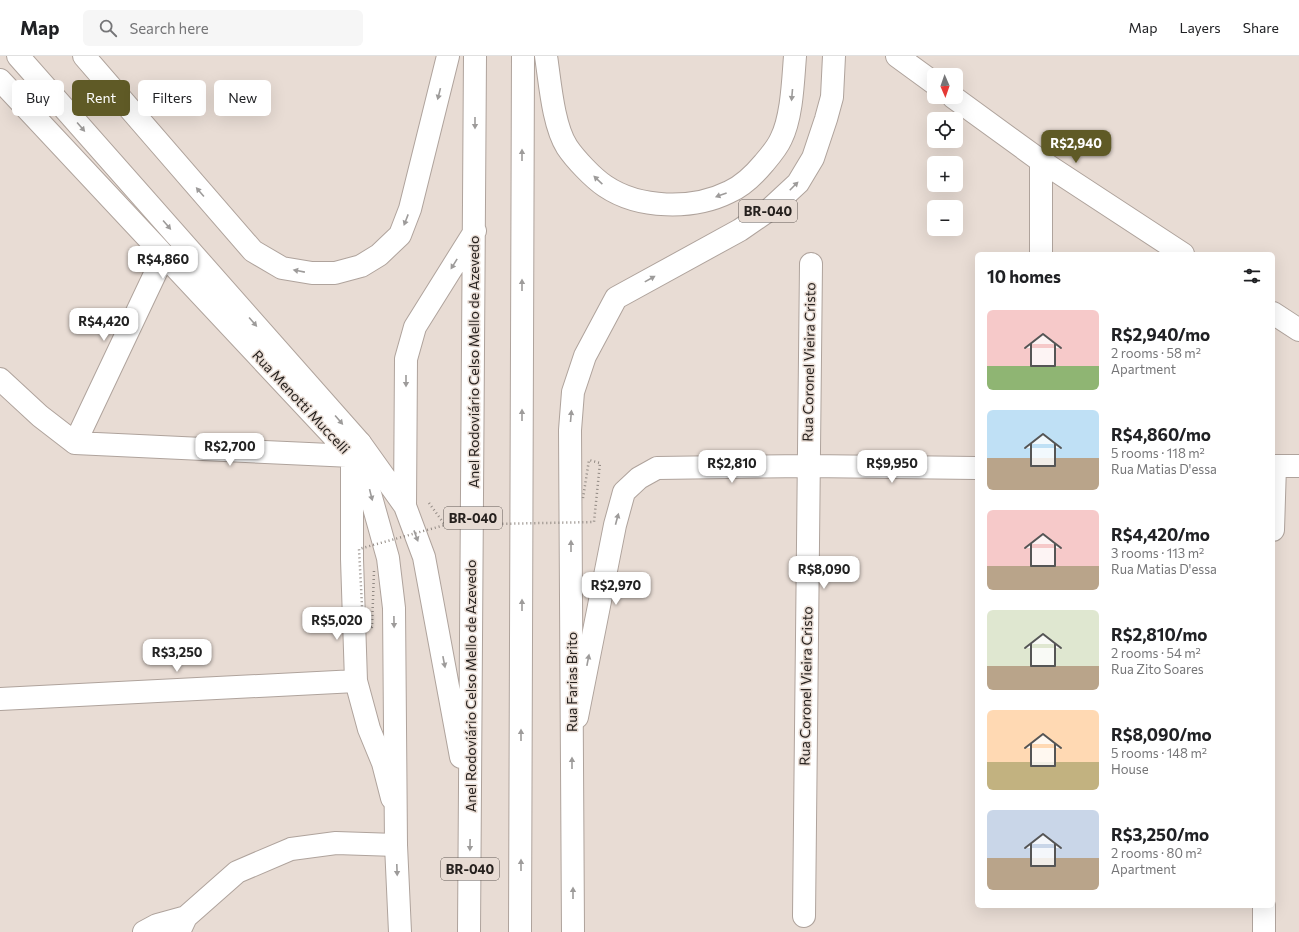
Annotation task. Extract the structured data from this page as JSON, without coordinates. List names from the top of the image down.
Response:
{
  "streets": {
    "main road": [
      "BR-040",
      "Anel Rodoviário Celso Mello de Azevedo",
      "Rua Coronel Vieira Cristo",
      "Rua Menotti Muccelli",
      "Rua Farias Brito"
    ]
  },
  "north": "bottom",
  "page": {
    "header": "Map",
    "search": "Search here",
    "nav": ["Map", "Layers", "Share"],
    "map_buttons": ["+", "−"],
    "chip": [
      "Buy",
      "Rent",
      "Filters",
      "New"
    ],
    "price": [
      "R$2,940",
      "R$4,860",
      "R$4,420",
      "R$2,700",
      "R$2,810",
      "R$9,950",
      "R$8,090",
      "R$2,970",
      "R$5,020",
      "R$3,250"
    ],
    "heading": "10 homes",
    "list": [
      {
        "name": "R$2,940/mo",
        "note": "2 rooms · 58 m² · Apartment"
      },
      {
        "name": "R$4,860/mo",
        "note": "5 rooms · 118 m² · Rua Matias D'essa"
      },
      {
        "name": "R$4,420/mo",
        "note": "3 rooms · 113 m² · Rua Matias D'essa"
      },
      {
        "name": "R$2,810/mo",
        "note": "2 rooms · 54 m² · Rua Zito Soares"
      },
      {
        "name": "R$8,090/mo",
        "note": "5 rooms · 148 m² · House"
      },
      {
        "name": "R$3,250/mo",
        "note": "2 rooms · 80 m² · Apartment"
      }
    ]
  }
}
